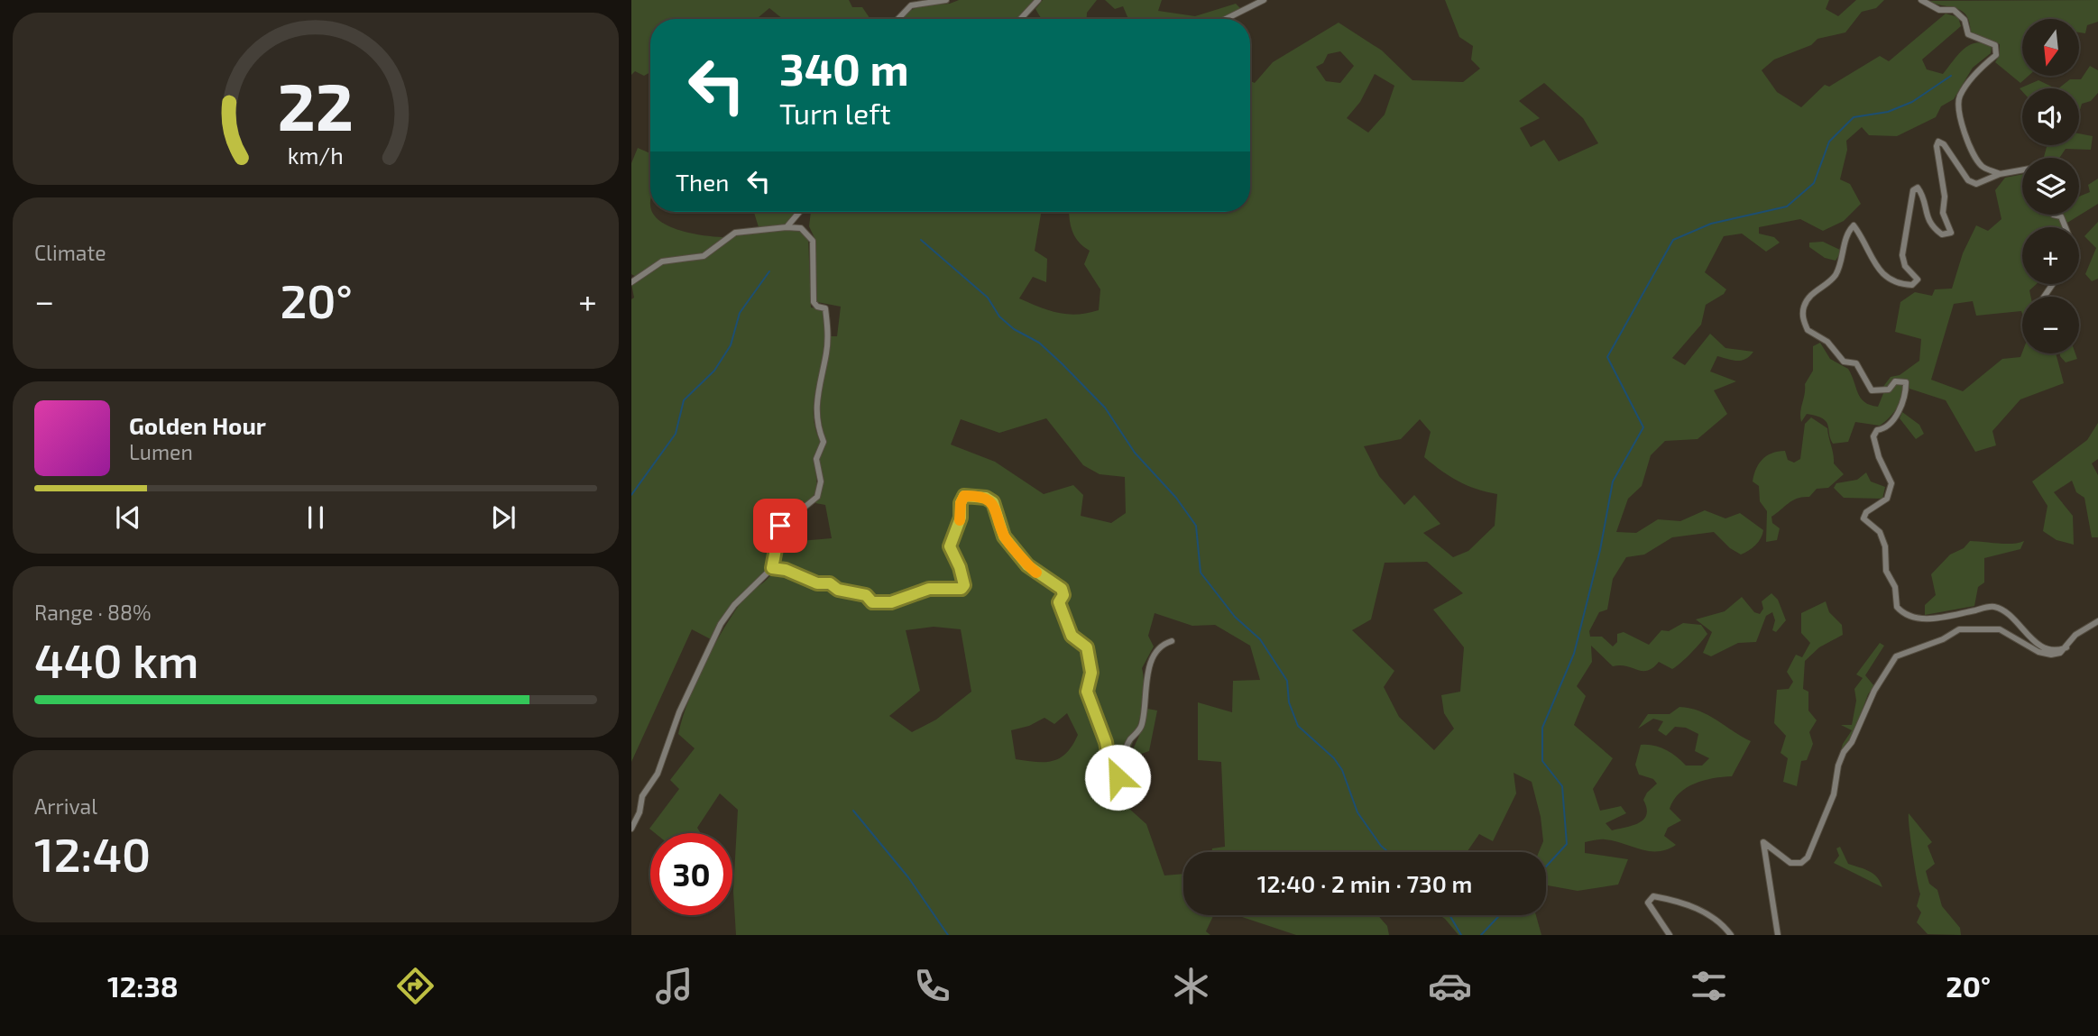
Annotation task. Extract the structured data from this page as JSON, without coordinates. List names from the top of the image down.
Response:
{
  "north": "bottom",
  "page": {
    "map_buttons": ["+", "−"],
    "turn": ["340 m", "Turn left"],
    "then": "Then",
    "tile": [
      "Climate",
      ["Range · 88%", "440 km"],
      ["Arrival", "12:40"]
    ],
    "heat": ["−", "20°", "+"],
    "song": ["Golden Hour", "Lumen"],
    "limit": "30",
    "trip": "12:40 · 2 min · 730 m",
    "tabs": ["12:38", "20°"],
    "gauge": ["22", "km/h"]
  }
}
